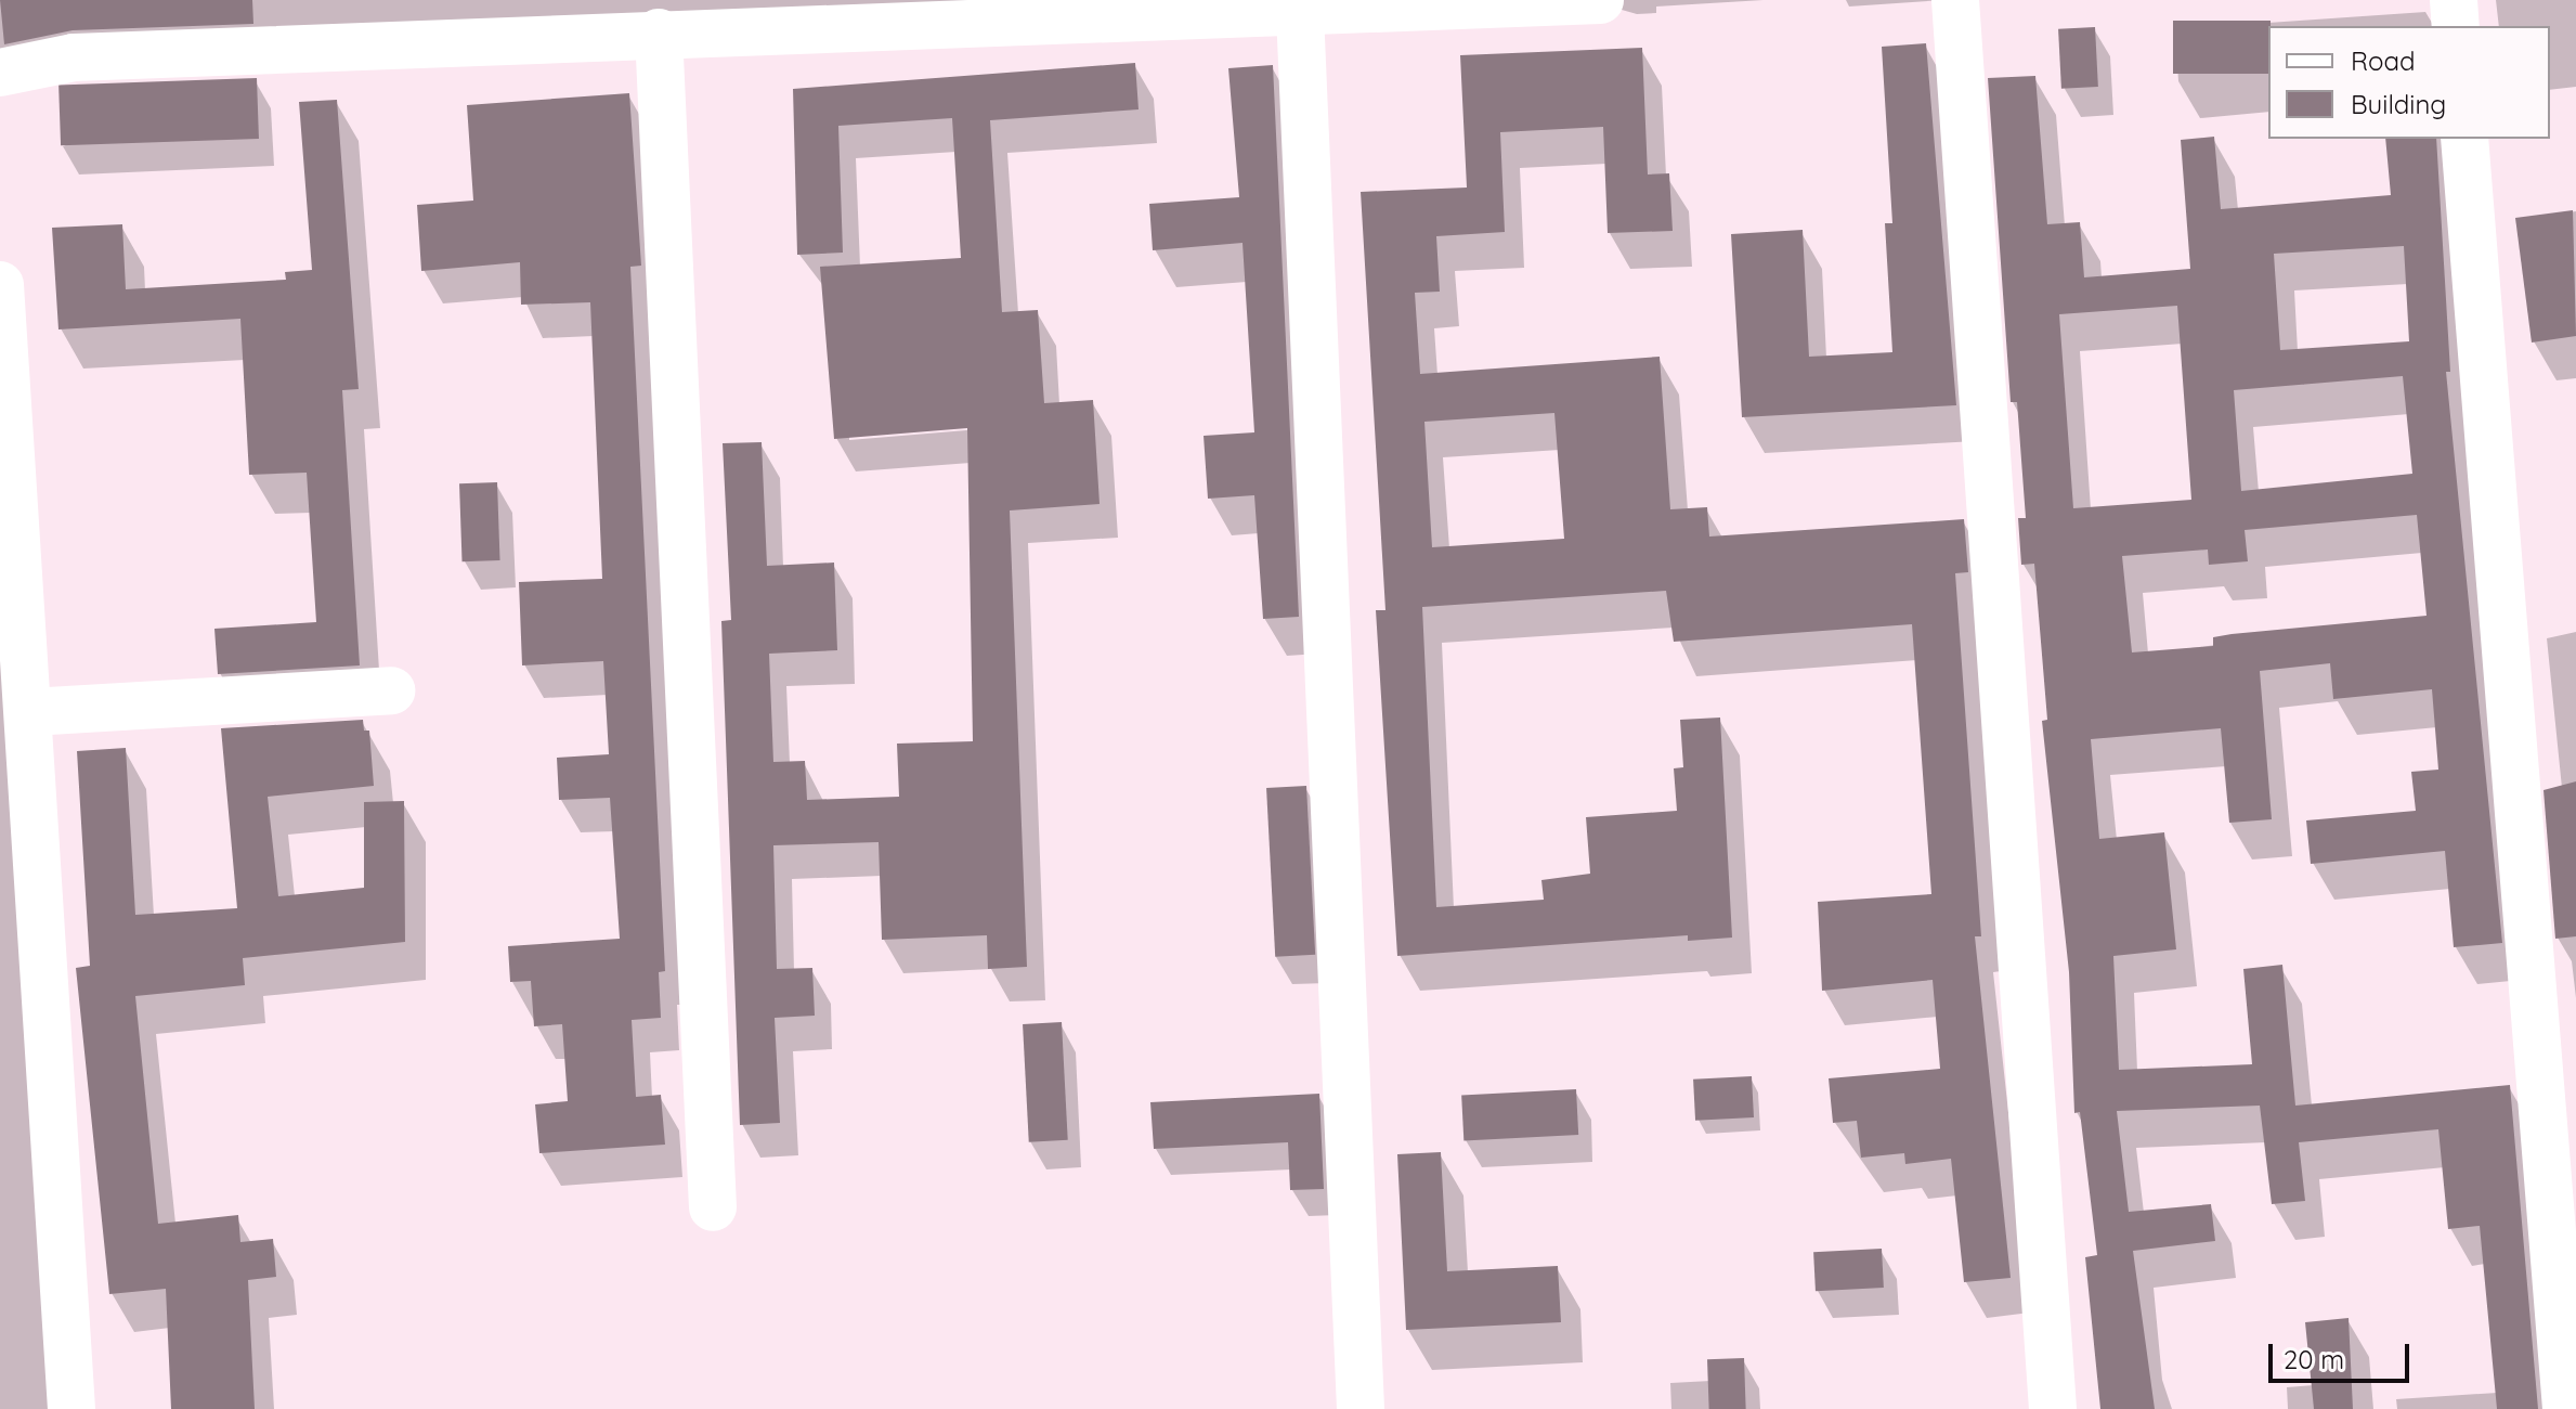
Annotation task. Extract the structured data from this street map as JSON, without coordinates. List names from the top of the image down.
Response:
{
  "legend": ["Road", "Building"],
  "scale_bar": "20 m"
}
